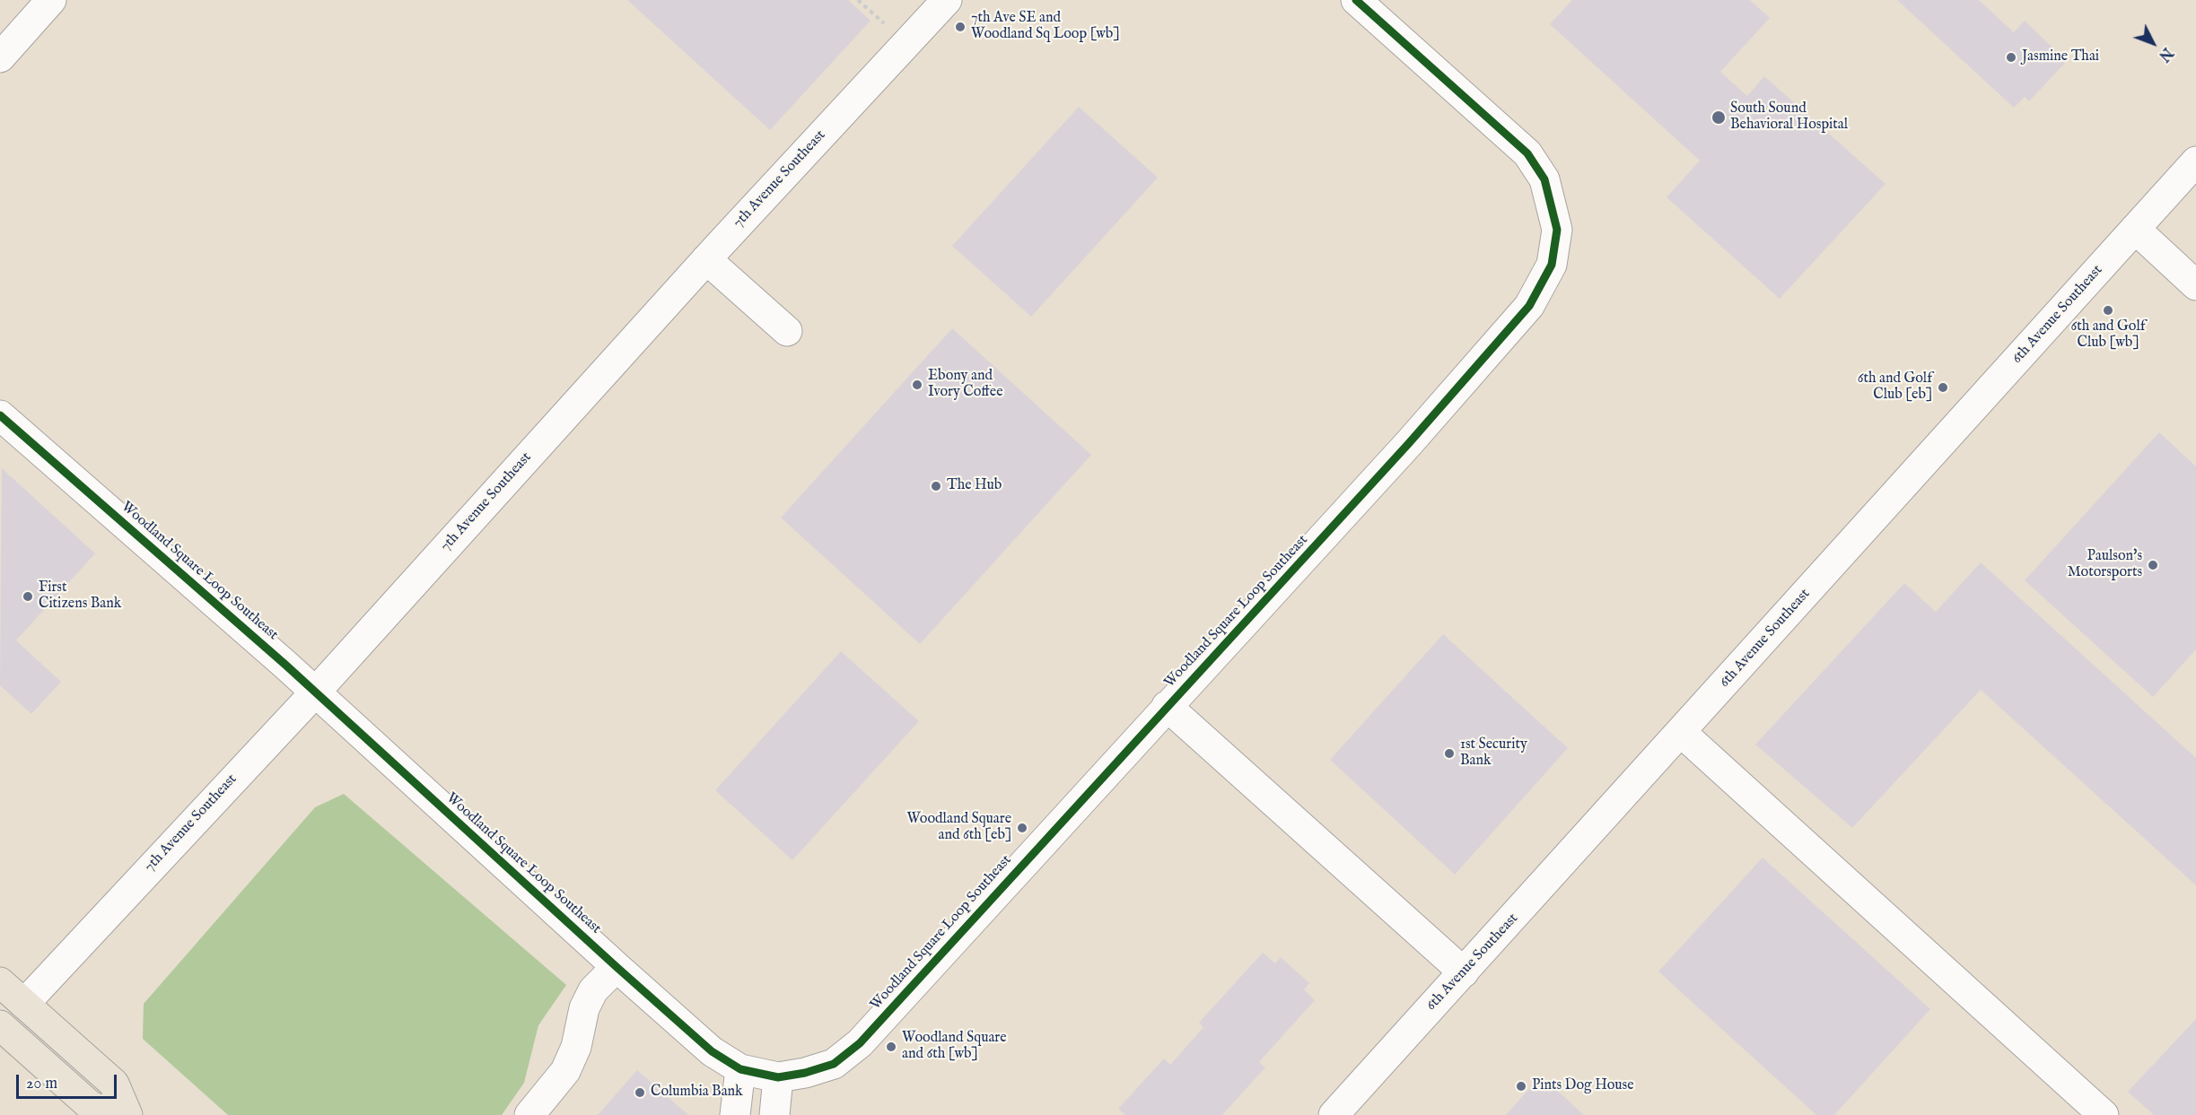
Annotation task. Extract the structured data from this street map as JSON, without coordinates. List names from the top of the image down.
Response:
{
  "streets": {
    "street": ["7th Avenue Southeast", "6th Avenue Southeast", "Woodland Square Loop Southeast"]
  },
  "crossings": [
    ["7th Avenue Southeast", "Woodland Square Loop Southeast"],
    ["6th Avenue Southeast", "Woodland Square Loop Southeast"]
  ],
  "places": [
    "7th Ave SE and Woodland Sq Loop [wb]",
    "Jasmine Thai",
    "South Sound Behavioral Hospital",
    "6th and Golf Club [wb]",
    "Ebony and Ivory Coffee",
    "6th and Golf Club [eb]",
    "The Hub",
    "Paulson's Motorsports",
    "First Citizens Bank",
    "1st Security Bank",
    "Woodland Square and 6th [eb]",
    "Woodland Square and 6th [wb]",
    "Pints Dog House",
    "Columbia Bank"
  ],
  "scale_bar": "20 m",
  "north": "bottom right"
}
